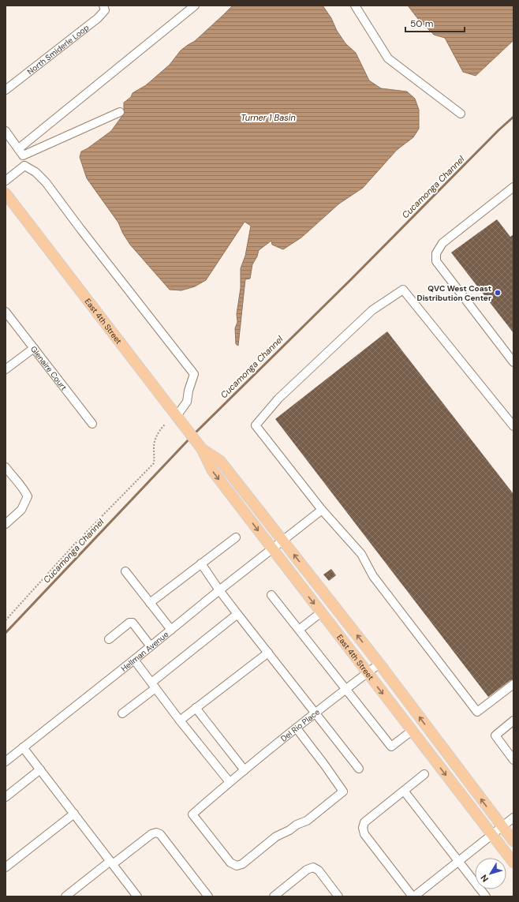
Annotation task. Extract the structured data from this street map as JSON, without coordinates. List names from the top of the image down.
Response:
{
  "streets": {
    "main road": ["East 4th Street"],
    "street": [
      "North Smiderle Loop",
      "Glenaire Court",
      "Hellman Avenue",
      "Del Rio Place"
    ]
  },
  "crossings": [
    ["East 4th Street", "Hellman Avenue"],
    ["East 4th Street", "Del Rio Place"]
  ],
  "water": ["Turner 1 Basin", "Cucamonga Channel"],
  "places": ["QVC West Coast Distribution Center"],
  "scale_bar": "50 m",
  "north": "bottom left"
}
